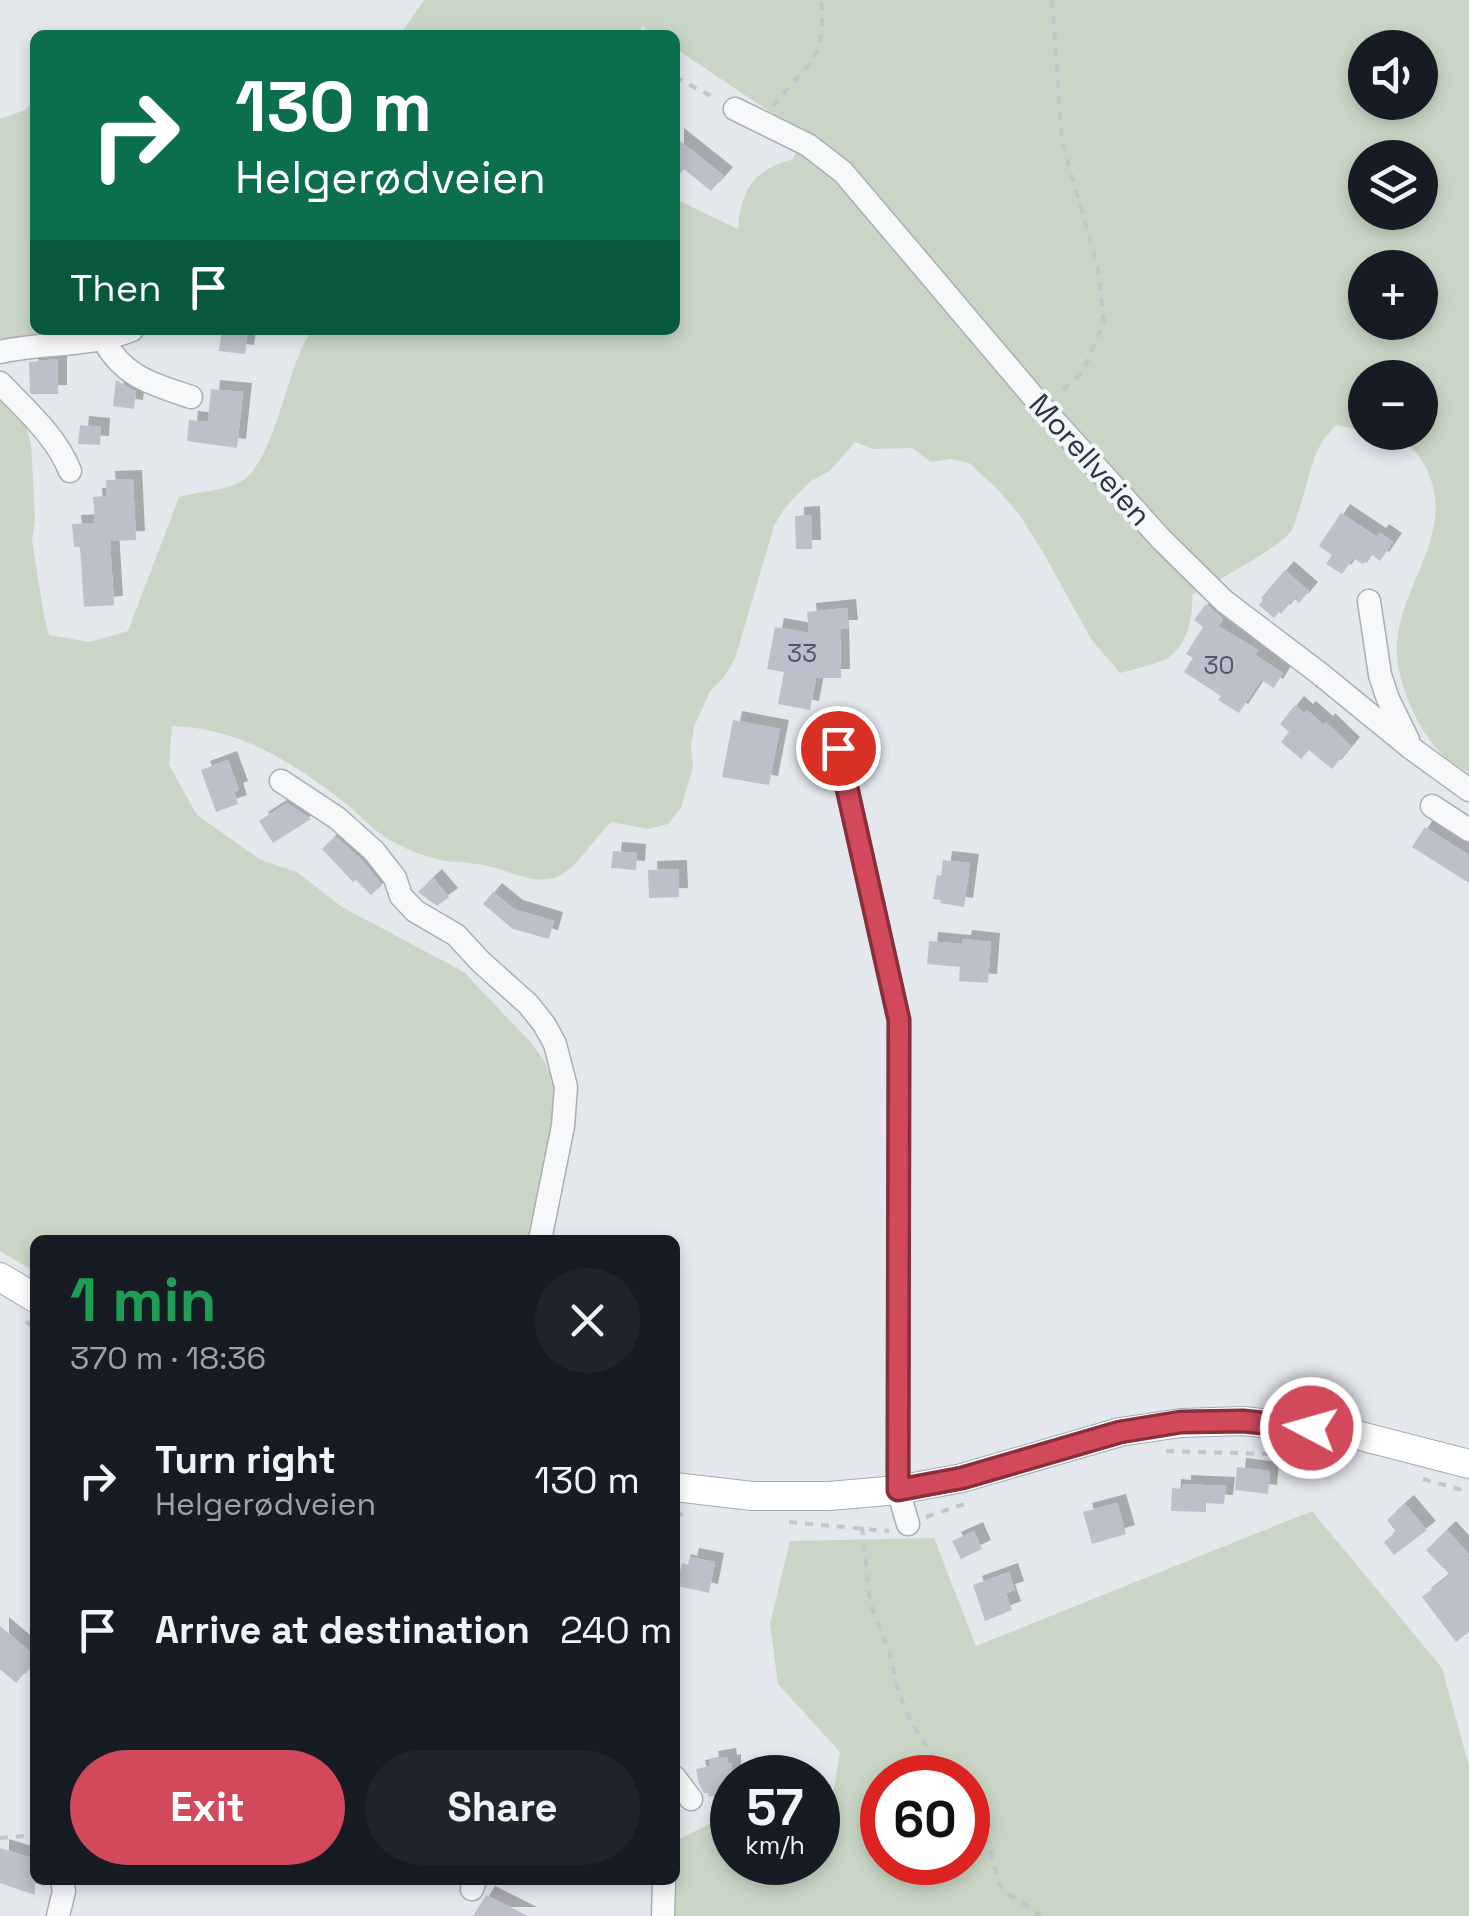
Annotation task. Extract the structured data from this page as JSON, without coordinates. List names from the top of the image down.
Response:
{
  "streets": {
    "street": ["Morellveien"]
  },
  "house_numbers": ["33", "30"],
  "page": {
    "map_buttons": ["+", "−"],
    "turn": ["130 m", "Helgerødveien"],
    "then": "Then",
    "heading": ["1 min", "370 m · 18:36"],
    "list": [
      {
        "name": "Turn right",
        "note": "Helgerødveien",
        "value": "130 m"
      },
      {
        "name": "Arrive at destination",
        "value": "240 m"
      }
    ],
    "buttons": ["Exit", "Share"],
    "speed": "57 km/h",
    "limit": "60"
  }
}
